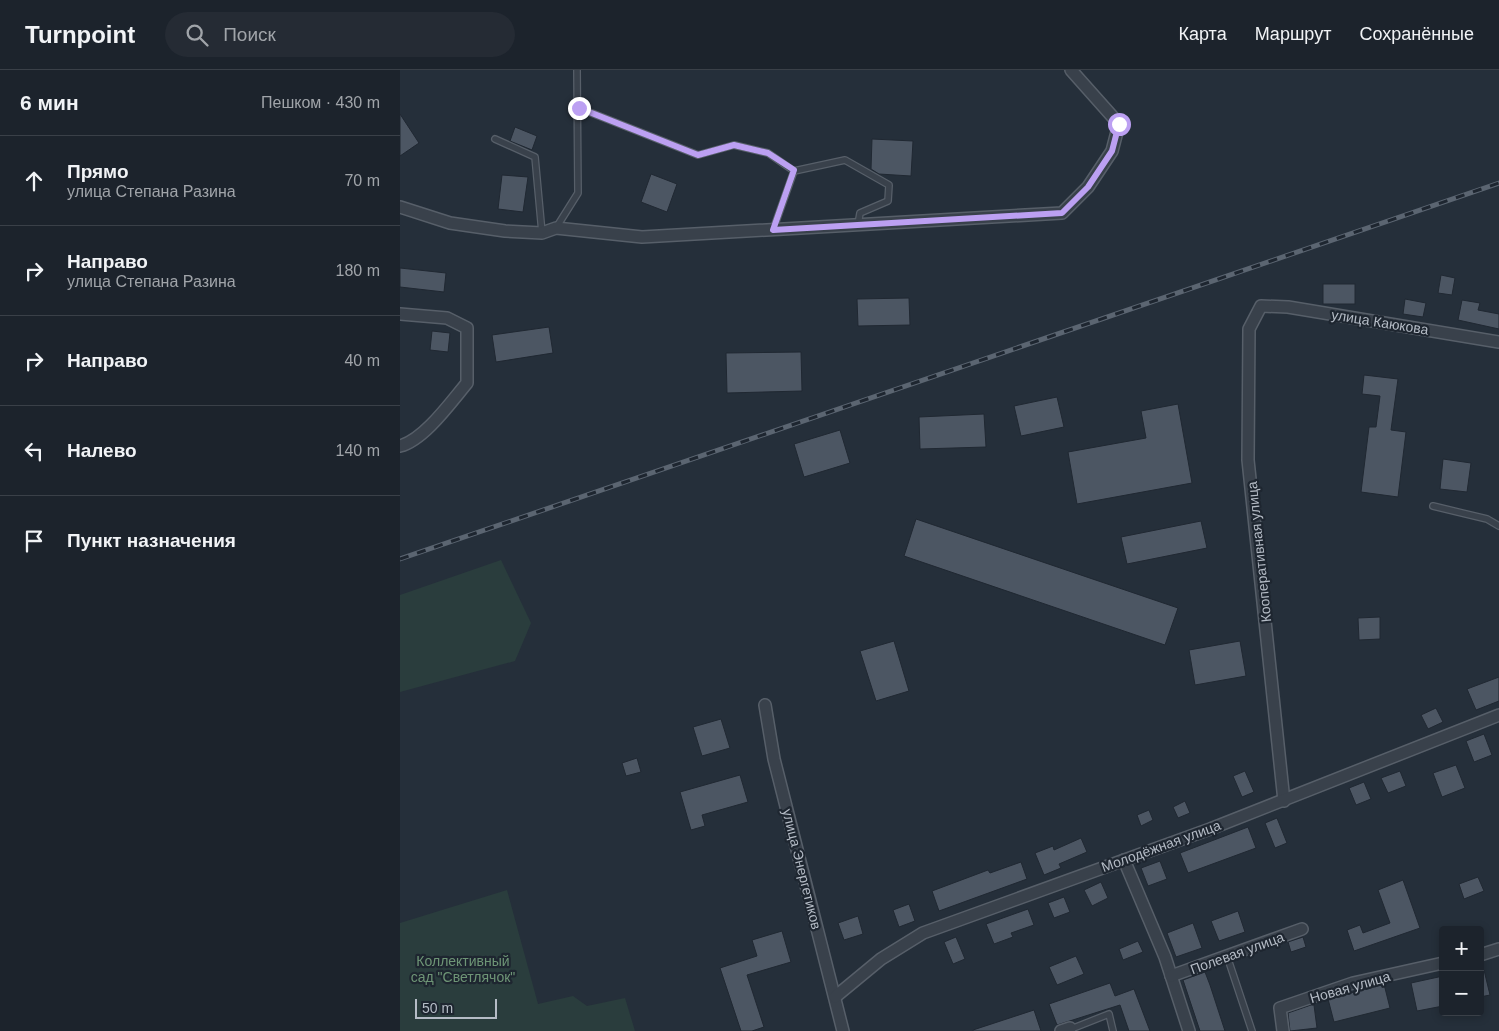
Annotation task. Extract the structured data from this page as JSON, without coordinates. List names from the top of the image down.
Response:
{
  "streets": {
    "street": [
      "улица Каюкова",
      "Кооперативная улица",
      "Молодёжная улица",
      "улица Энергетиков",
      "Полевая улица",
      "Новая улица"
    ]
  },
  "crossings": [
    ["улица Каюкова", "Кооперативная улица"],
    ["Кооперативная улица", "Молодёжная улица"],
    ["Молодёжная улица", "улица Энергетиков"]
  ],
  "parks": ["Коллективный сад \"Светлячок\""],
  "scale_bar": "50 m",
  "page": {
    "header": "Turnpoint",
    "search": "Поиск",
    "nav": ["Карта", "Маршрут", "Сохранённые"],
    "heading": ["6 мин", "Пешком · 430 m"],
    "list": [
      ["Прямо", "улица Степана Разина", "70 m"],
      ["Направо", "улица Степана Разина", "180 m"],
      ["Направо", "40 m"],
      ["Налево", "140 m"],
      "Пункт назначения"
    ],
    "map_buttons": ["+", "−"],
    "scale": "50 m"
  }
}
